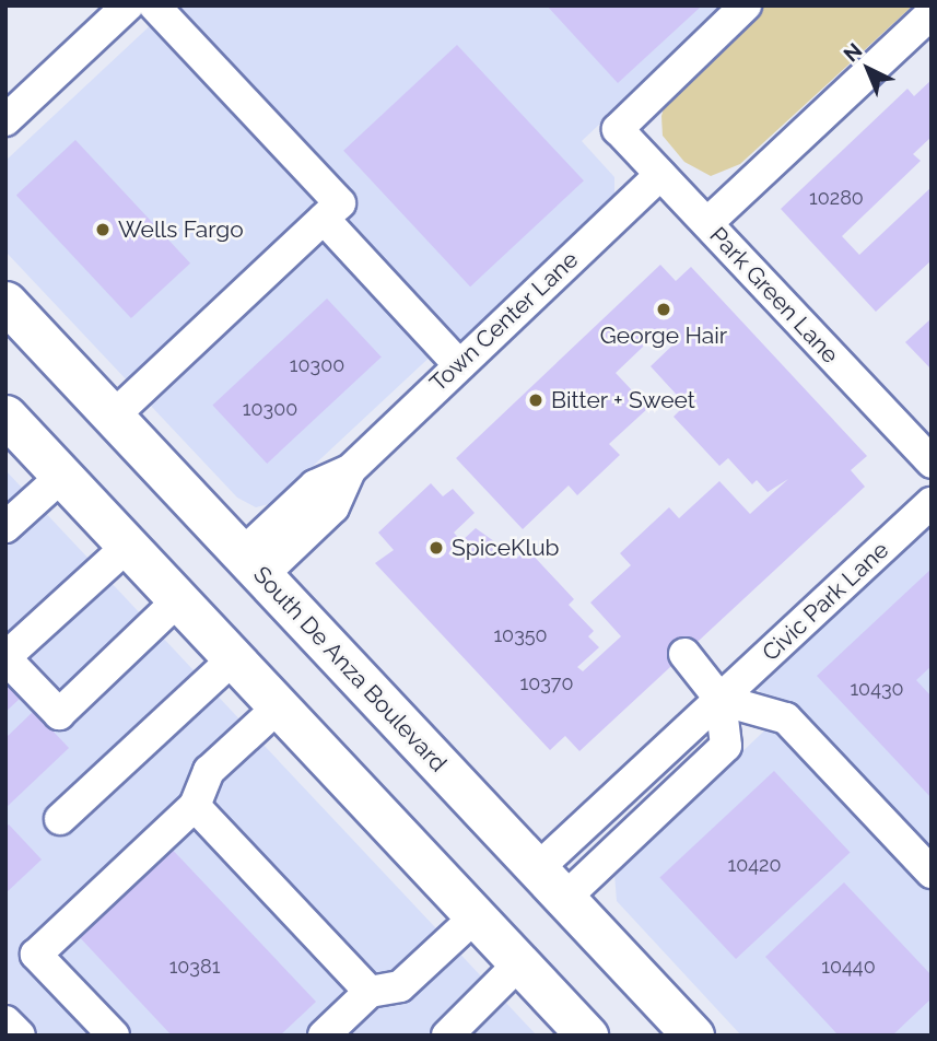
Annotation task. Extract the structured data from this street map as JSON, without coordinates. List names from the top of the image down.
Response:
{
  "streets": {
    "main road": ["South De Anza Boulevard"],
    "street": ["Park Green Lane", "Town Center Lane", "Civic Park Lane"]
  },
  "crossings": [
    ["Park Green Lane", "Town Center Lane"],
    ["Town Center Lane", "South De Anza Boulevard"]
  ],
  "places": [
    "Wells Fargo",
    "George Hair",
    "Bitter + Sweet",
    "SpiceKlub"
  ],
  "house_numbers": [
    "10280",
    "10300",
    "10300",
    "10350",
    "10370",
    "10430",
    "10420",
    "10381",
    "10440"
  ],
  "north": "top left"
}
